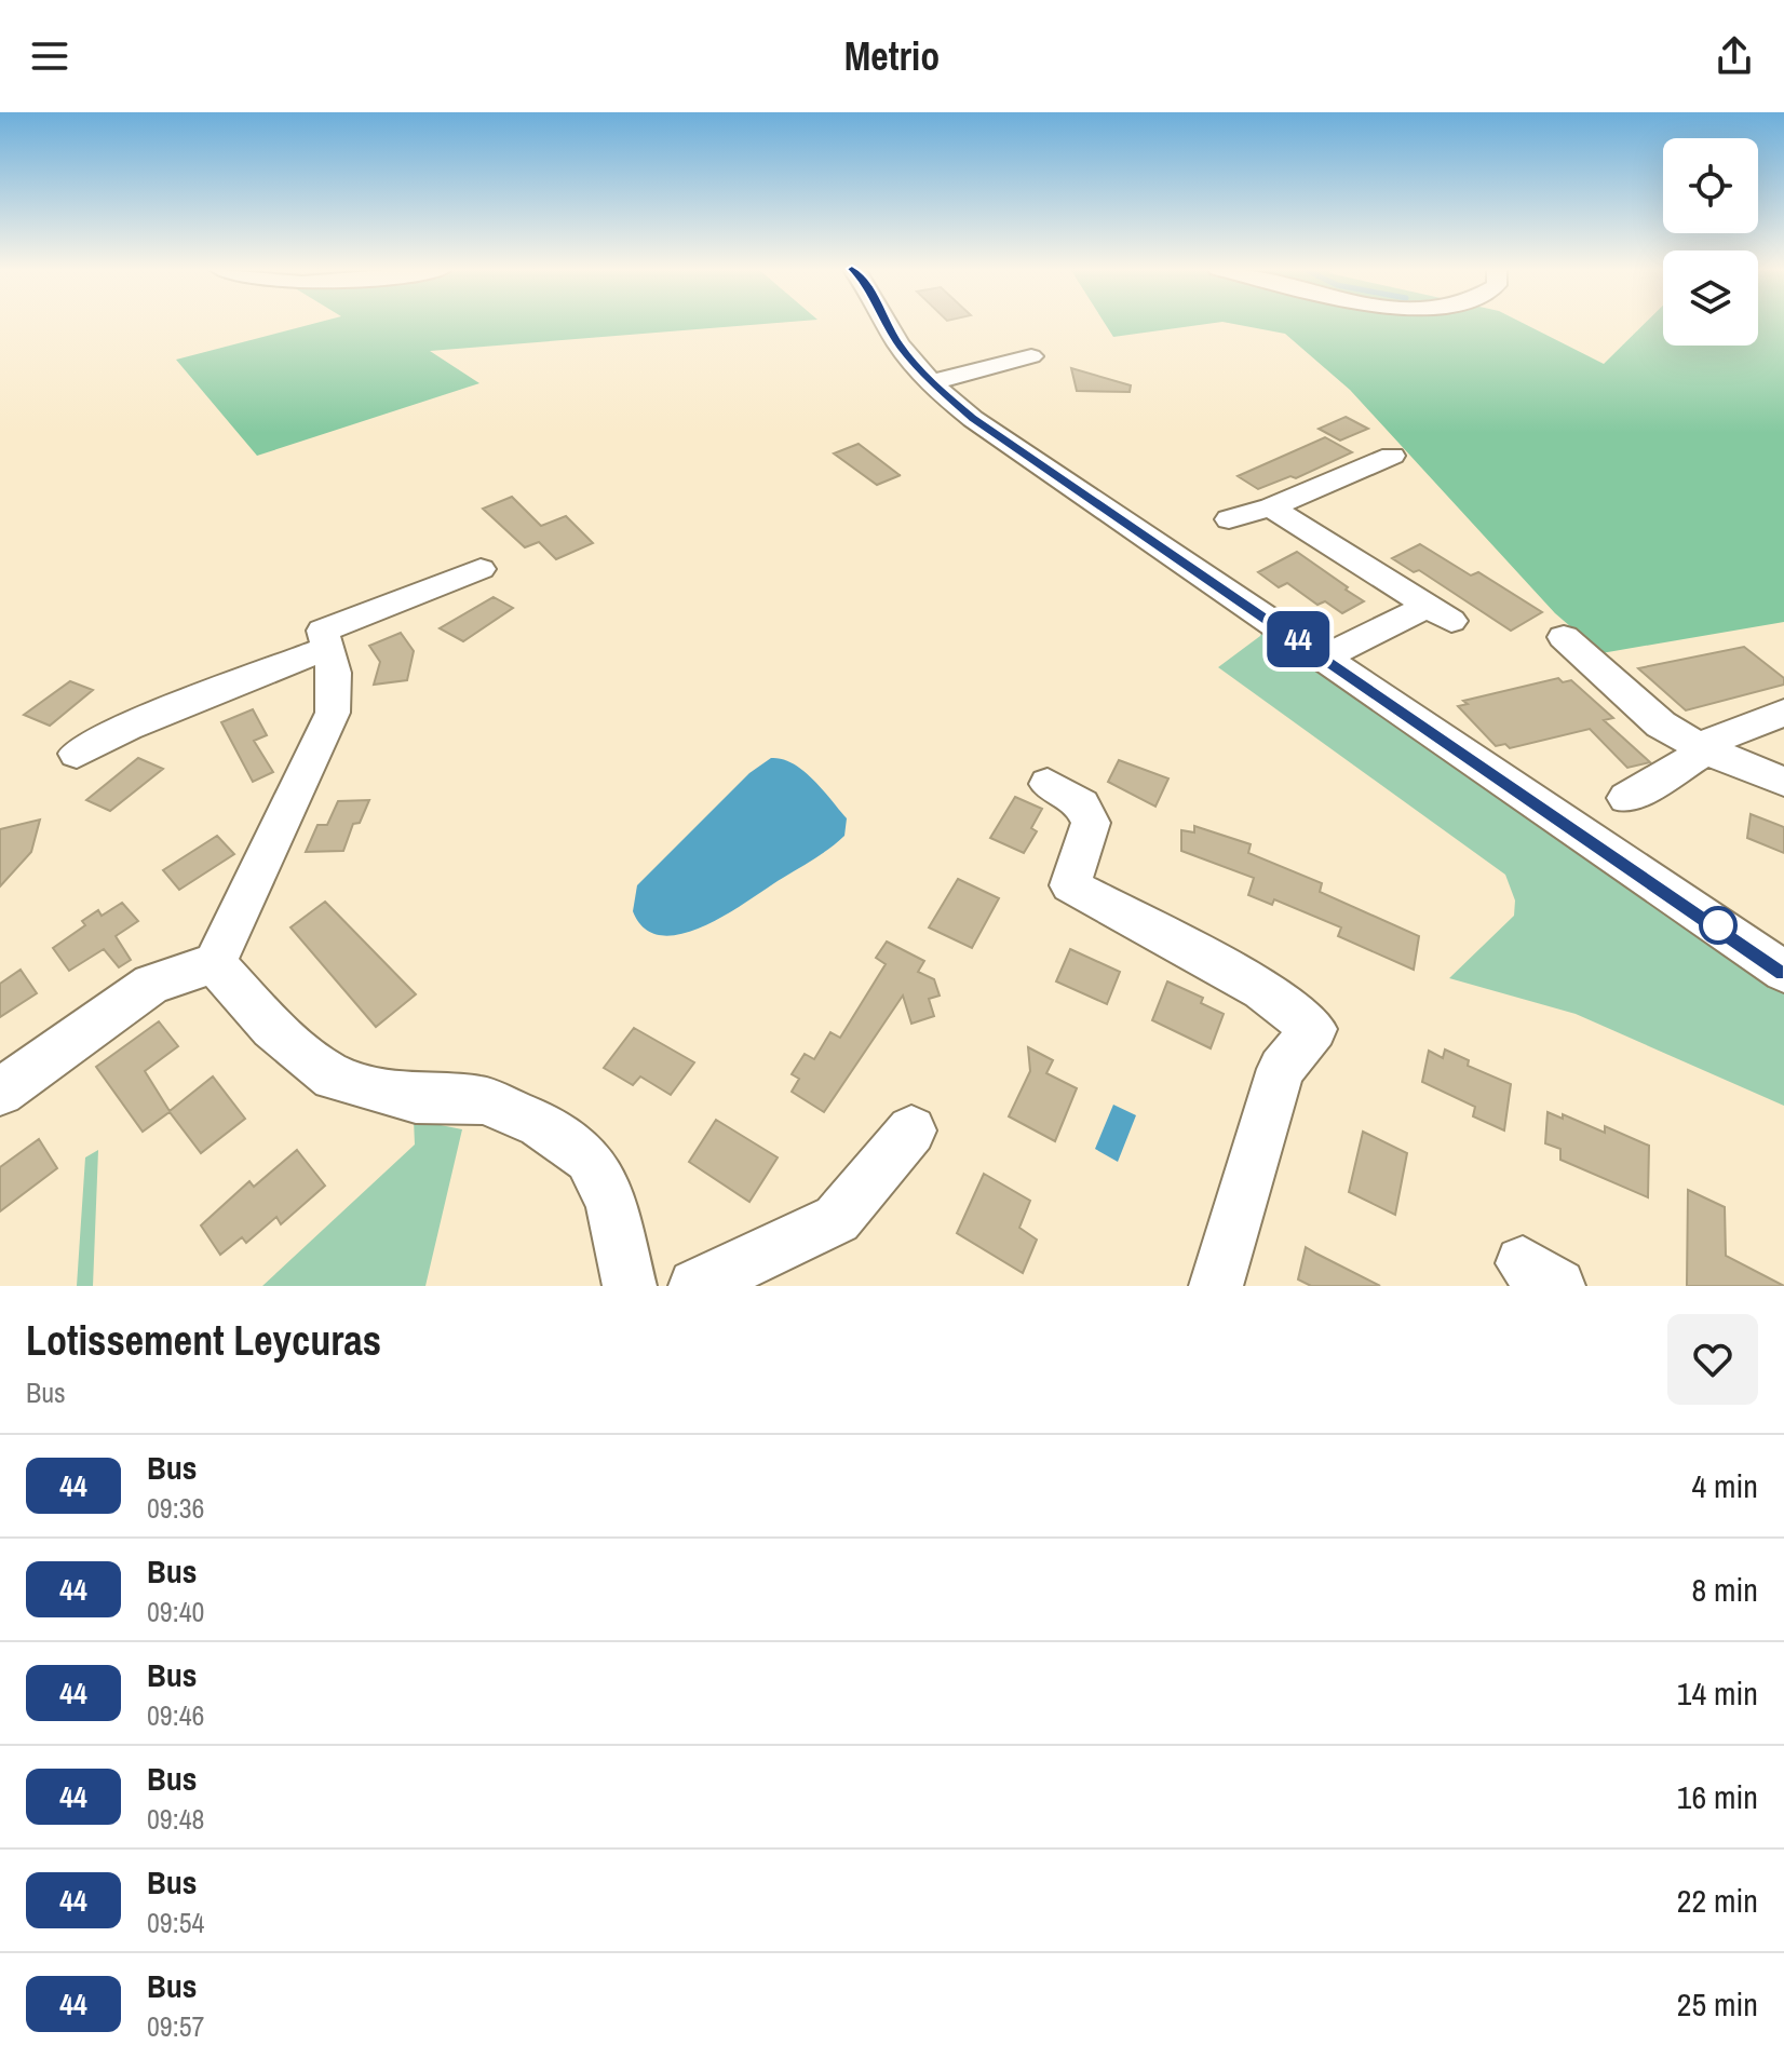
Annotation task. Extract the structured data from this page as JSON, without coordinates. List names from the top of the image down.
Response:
{
  "lines": ["bus line 44"],
  "page": {
    "header": "Metrio",
    "on_map": "44",
    "heading": ["Lotissement Leycuras", "Bus"],
    "list": [
      {
        "mark": "44",
        "name": "Bus",
        "note": "09:36",
        "value": "4 min"
      },
      {
        "mark": "44",
        "name": "Bus",
        "note": "09:40",
        "value": "8 min"
      },
      {
        "mark": "44",
        "name": "Bus",
        "note": "09:46",
        "value": "14 min"
      },
      {
        "mark": "44",
        "name": "Bus",
        "note": "09:48",
        "value": "16 min"
      },
      {
        "mark": "44",
        "name": "Bus",
        "note": "09:54",
        "value": "22 min"
      },
      {
        "mark": "44",
        "name": "Bus",
        "note": "09:57",
        "value": "25 min"
      }
    ]
  }
}
